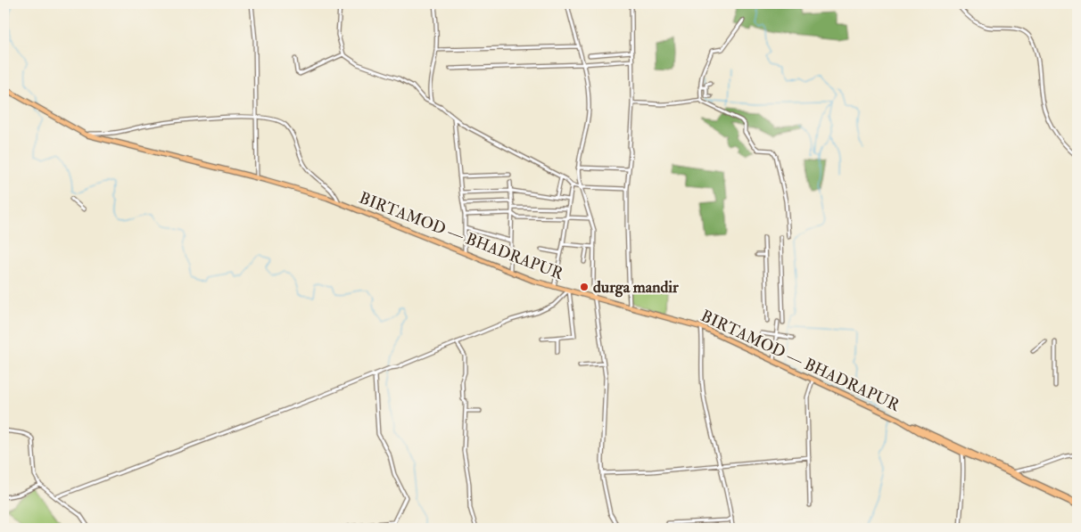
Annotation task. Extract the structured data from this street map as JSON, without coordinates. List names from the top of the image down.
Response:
{
  "streets": {
    "main road": ["BIRTAMOD — BHADRAPUR"]
  },
  "places": ["durga mandir"]
}
